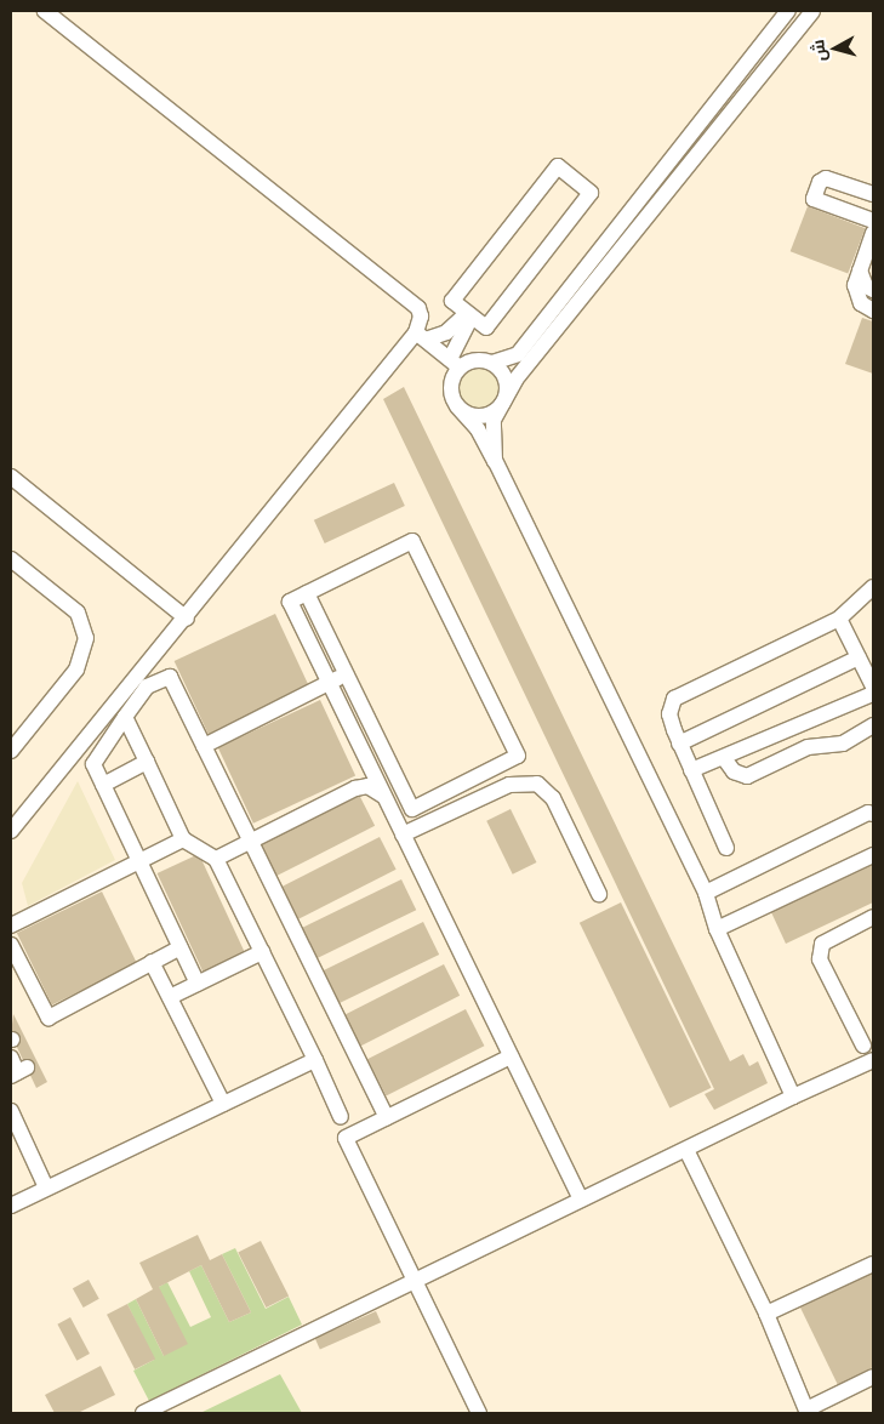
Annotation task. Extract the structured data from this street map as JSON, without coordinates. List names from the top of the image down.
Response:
{
  "north": "left"
}
